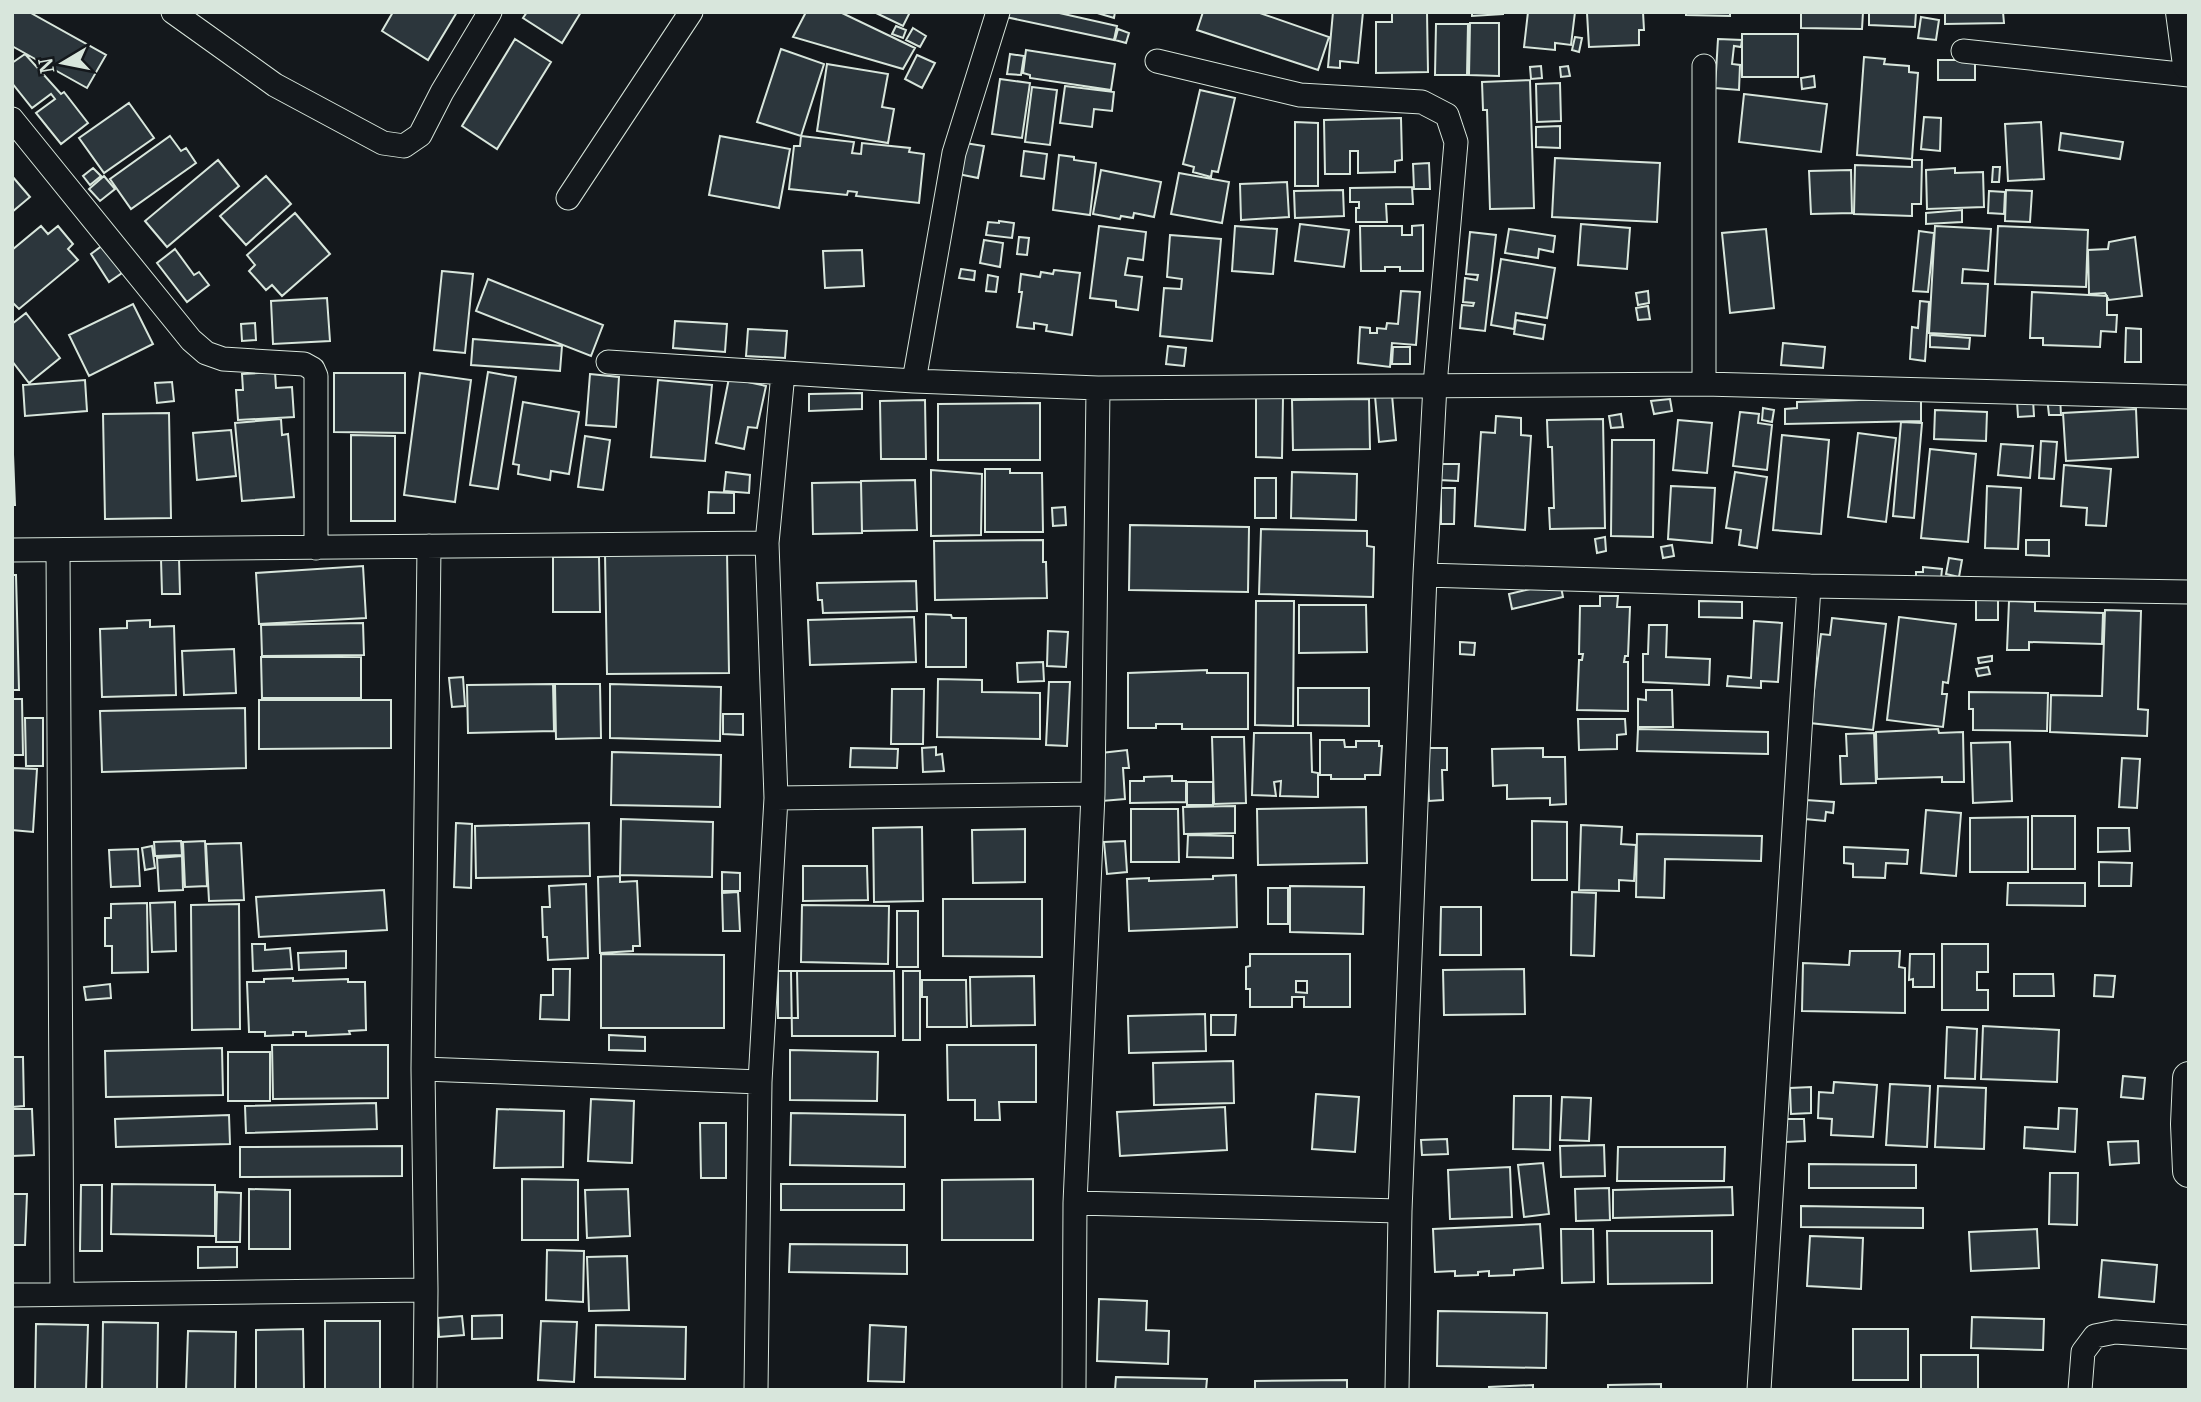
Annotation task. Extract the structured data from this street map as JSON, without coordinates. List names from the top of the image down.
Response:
{
  "north": "left"
}
